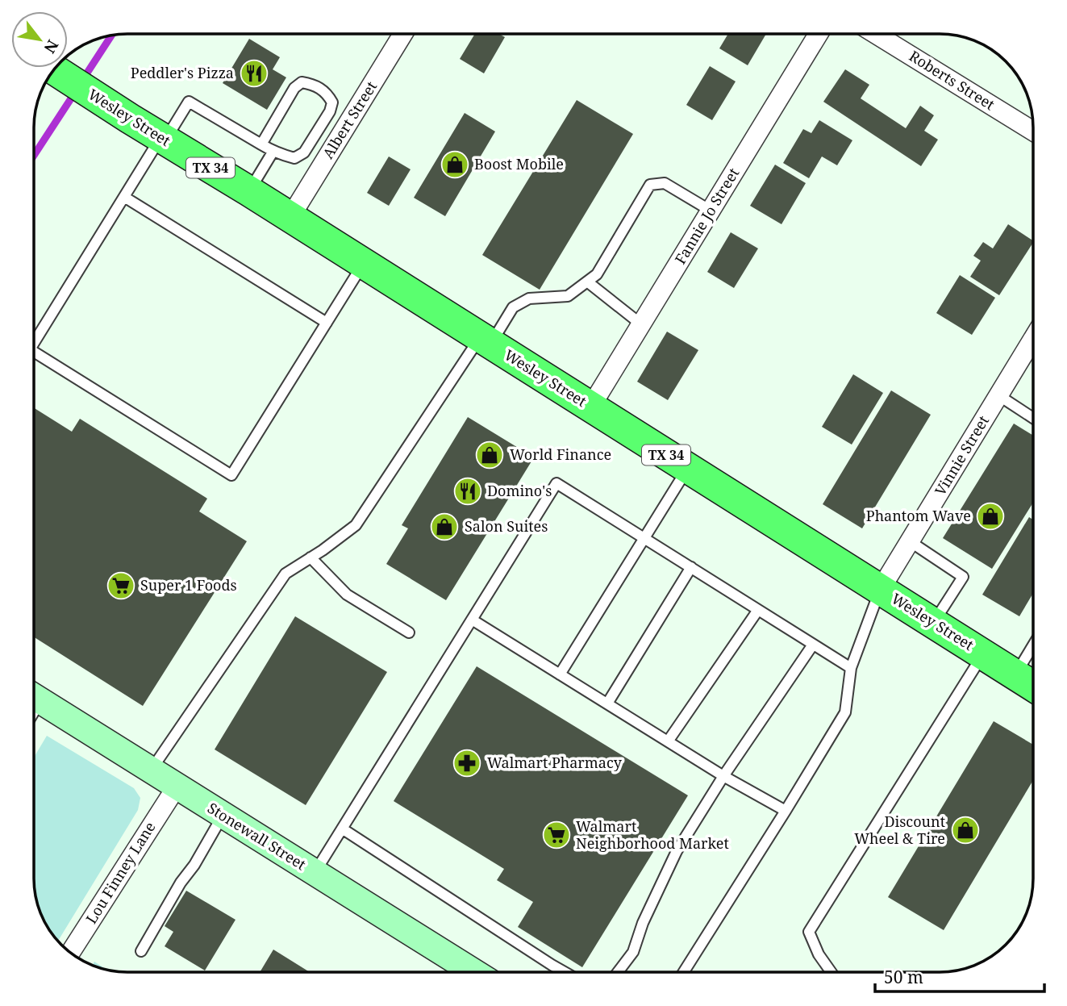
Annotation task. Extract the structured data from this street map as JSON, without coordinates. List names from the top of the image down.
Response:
{
  "streets": {
    "main road": ["Wesley Street", "TX 34"],
    "street": [
      "Roberts Street",
      "Albert Street",
      "Fannie Jo Street",
      "Vinnie Street",
      "Stonewall Street",
      "Lou Finney Lane"
    ]
  },
  "crossings": [
    ["Wesley Street", "Albert Street"],
    ["Wesley Street", "Fannie Jo Street"],
    ["Wesley Street", "Vinnie Street"],
    ["Stonewall Street", "Lou Finney Lane"]
  ],
  "places": {
    "restaurant": ["Peddler's Pizza", "Domino's"],
    "shop": [
      "Boost Mobile",
      "World Finance",
      "Phantom Wave",
      "Salon Suites",
      "Discount Wheel & Tire"
    ],
    "supermarket": ["Super 1 Foods", "Walmart Neighborhood Market"],
    "pharmacy": ["Walmart Pharmacy"]
  },
  "scale_bar": "50 m",
  "north": "bottom right"
}
